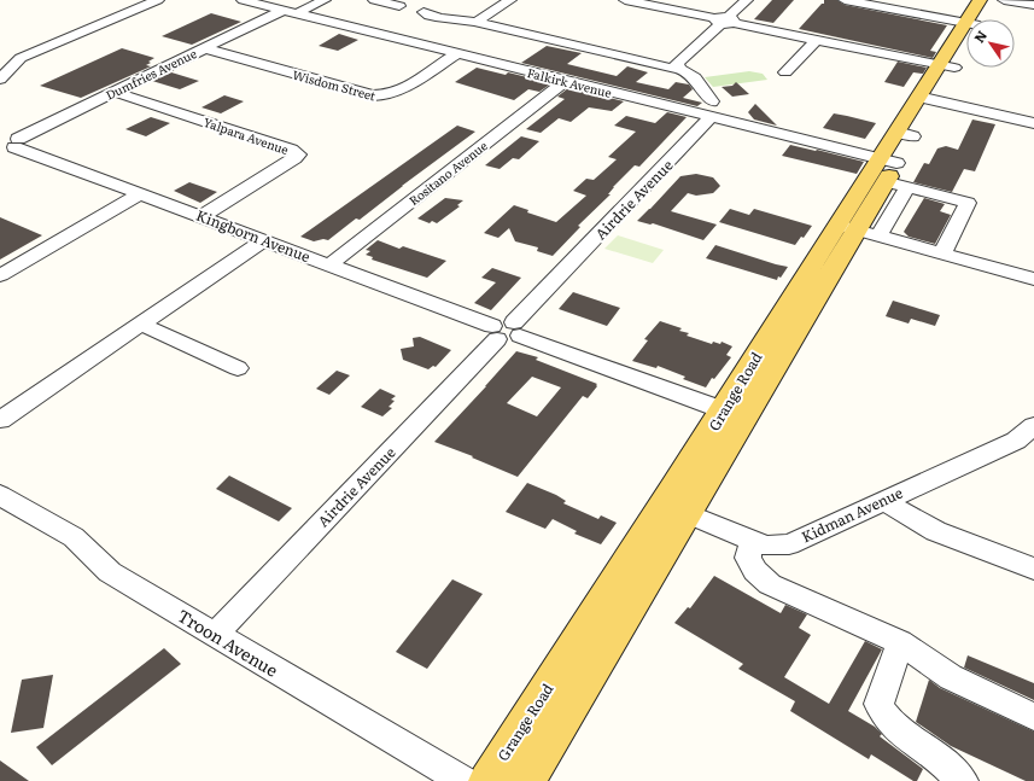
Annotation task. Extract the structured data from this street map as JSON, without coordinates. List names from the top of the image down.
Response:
{
  "streets": {
    "main road": ["Grange Road"],
    "street": [
      "Dumfries Avenue",
      "Falkirk Avenue",
      "Wisdom Street",
      "Yalpara Avenue",
      "Rositano Avenue",
      "Airdrie Avenue",
      "Kingborn Avenue",
      "Kidman Avenue",
      "Troon Avenue"
    ]
  },
  "crossings": [
    ["Dumfries Avenue", "Falkirk Avenue"],
    ["Dumfries Avenue", "Wisdom Street"],
    ["Dumfries Avenue", "Yalpara Avenue"],
    ["Dumfries Avenue", "Kingborn Avenue"],
    ["Falkirk Avenue", "Wisdom Street"],
    ["Falkirk Avenue", "Rositano Avenue"],
    ["Falkirk Avenue", "Airdrie Avenue"],
    ["Falkirk Avenue", "Grange Road"],
    ["Yalpara Avenue", "Kingborn Avenue"],
    ["Rositano Avenue", "Kingborn Avenue"],
    ["Airdrie Avenue", "Kingborn Avenue"],
    ["Airdrie Avenue", "Troon Avenue"],
    ["Grange Road", "Kidman Avenue"]
  ],
  "north": "top left"
}
